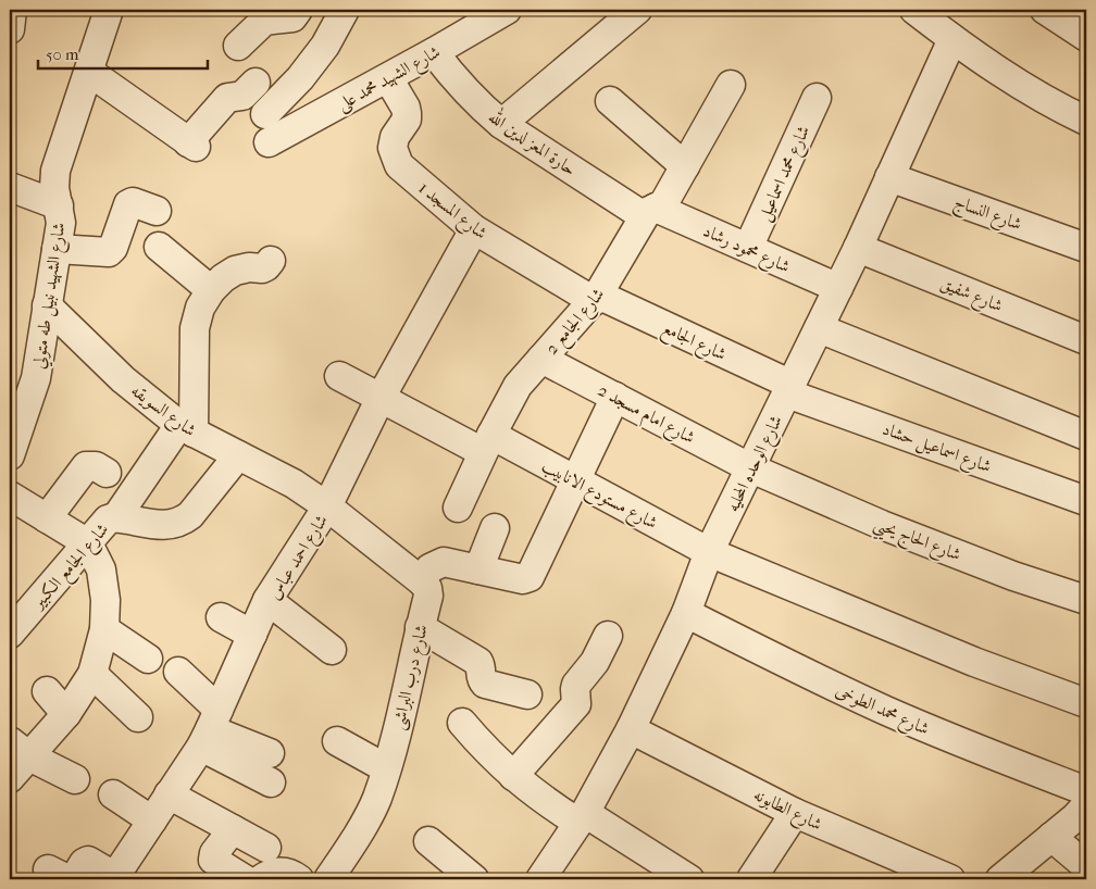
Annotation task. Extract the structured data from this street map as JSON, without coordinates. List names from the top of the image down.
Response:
{
  "streets": {
    "street": [
      "شارع الشهيد محمد على",
      "حارة المعز لدين الله",
      "شارع محمد اسماعيل",
      "شارع المسجد 1",
      "شارع النساج",
      "شارع محمود رشاد",
      "شارع شفيق",
      "شارع الشهيد نبيل طه متولي",
      "شارع الجامع 2",
      "شارع الجامع",
      "شارع السويقه",
      "شارع امام مسجد 2",
      "شارع اسماعيل حشاد",
      "شارع الوحده المحليه",
      "شارع مستودع الانابيب",
      "شارع الحاج يحيي",
      "شارع احمد عباس",
      "شارع الجامع الكبير",
      "شارع درب البراشى",
      "شارع محمد الطوخى",
      "شارع الطابونه"
    ]
  },
  "crossings": [
    ["شارع الشهيد محمد على", "حارة المعز لدين الله"],
    ["شارع الشهيد محمد على", "شارع المسجد 1"],
    ["حارة المعز لدين الله", "شارع محمود رشاد"],
    ["حارة المعز لدين الله", "شارع الجامع 2"],
    ["شارع محمد اسماعيل", "شارع محمود رشاد"],
    ["شارع المسجد 1", "شارع الجامع 2"],
    ["شارع المسجد 1", "شارع الجامع"],
    ["شارع المسجد 1", "شارع احمد عباس"],
    ["شارع النساج", "شارع الوحده المحليه"],
    ["شارع محمود رشاد", "شارع الجامع 2"],
    ["شارع محمود رشاد", "شارع الوحده المحليه"],
    ["شارع شفيق", "شارع الوحده المحليه"],
    ["شارع الشهيد نبيل طه متولي", "شارع السويقه"],
    ["شارع الجامع 2", "شارع الجامع"],
    ["شارع الجامع 2", "شارع امام مسجد 2"],
    ["شارع الجامع 2", "شارع مستودع الانابيب"],
    ["شارع الجامع", "شارع اسماعيل حشاد"],
    ["شارع الجامع", "شارع الوحده المحليه"],
    ["شارع السويقه", "شارع احمد عباس"],
    ["شارع السويقه", "شارع الجامع الكبير"],
    ["شارع امام مسجد 2", "شارع الوحده المحليه"],
    ["شارع امام مسجد 2", "شارع الحاج يحيي"],
    ["شارع اسماعيل حشاد", "شارع الوحده المحليه"],
    ["شارع الوحده المحليه", "شارع مستودع الانابيب"],
    ["شارع الوحده المحليه", "شارع الحاج يحيي"],
    ["شارع الوحده المحليه", "شارع محمد الطوخى"],
    ["شارع الوحده المحليه", "شارع الطابونه"]
  ],
  "scale_bar": "50 m"
}
